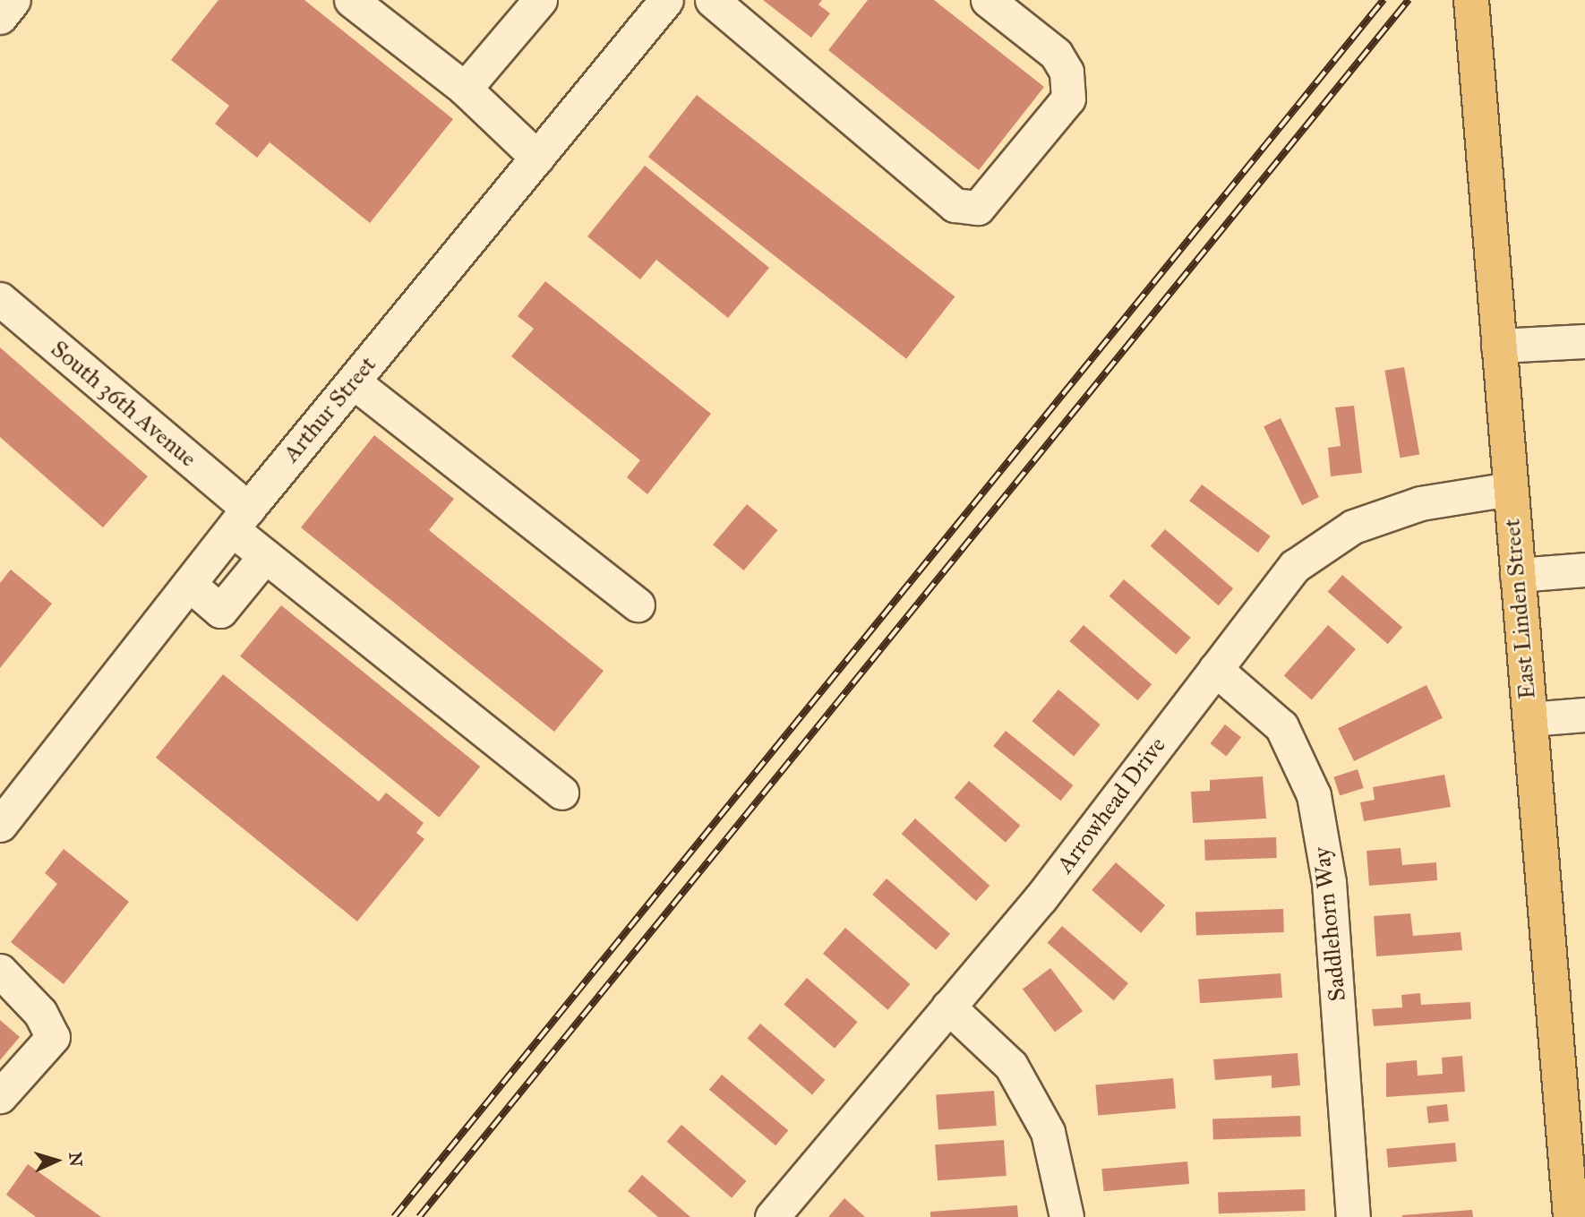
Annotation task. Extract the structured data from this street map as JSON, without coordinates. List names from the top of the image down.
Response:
{
  "streets": {
    "main road": ["East Linden Street"],
    "street": [
      "South 36th Avenue",
      "Arthur Street",
      "Arrowhead Drive",
      "Saddlehorn Way"
    ]
  },
  "crossings": [
    ["South 36th Avenue", "Arthur Street"],
    ["East Linden Street", "Arrowhead Drive"],
    ["Arrowhead Drive", "Saddlehorn Way"]
  ],
  "north": "right"
}
